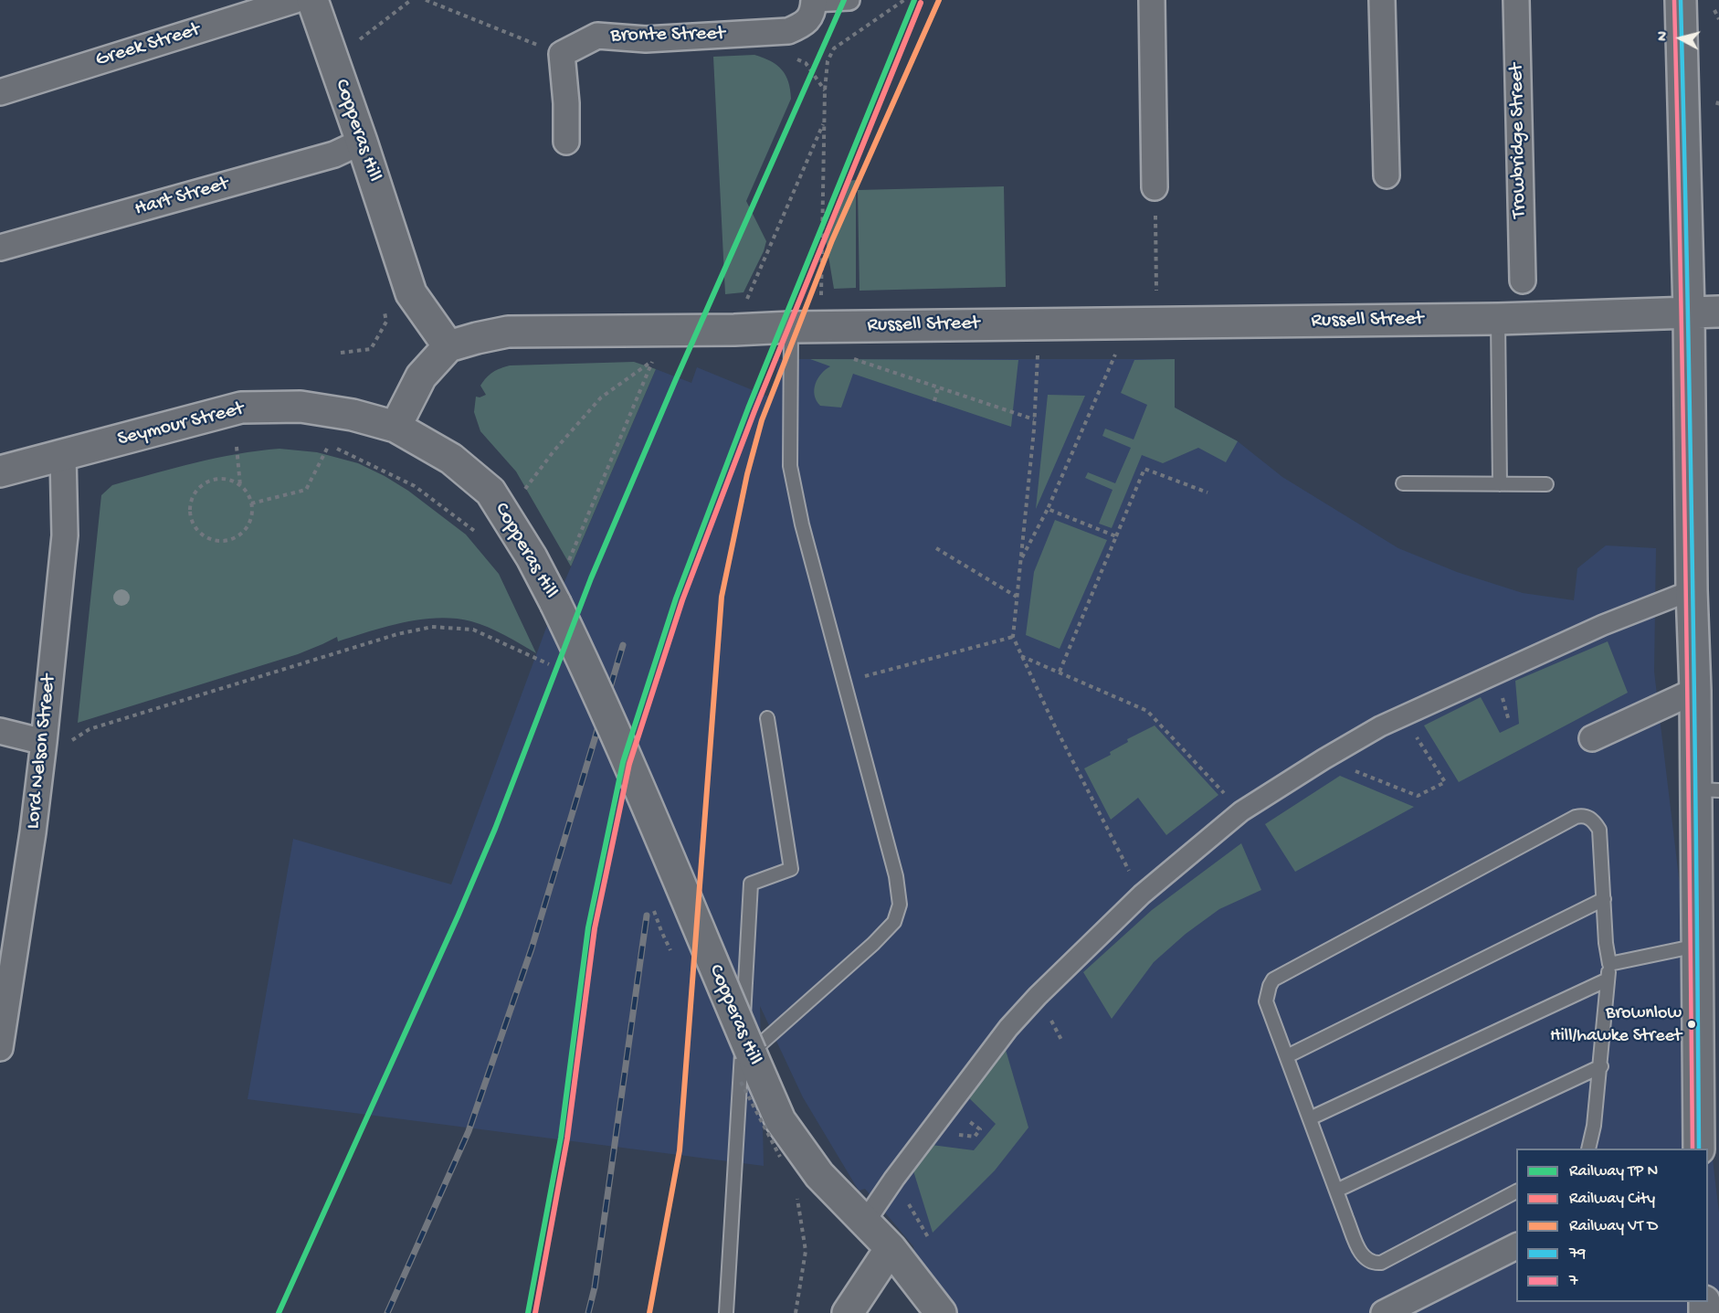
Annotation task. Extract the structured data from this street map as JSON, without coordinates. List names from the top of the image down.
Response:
{
  "streets": {
    "street": [
      "Bronte Street",
      "Greek Street",
      "Copperas Hill",
      "Trowbridge Street",
      "Hart Street",
      "Russell Street",
      "Seymour Street",
      "Lord Nelson Street"
    ]
  },
  "crossings": [
    ["Copperas Hill", "Hart Street"],
    ["Copperas Hill", "Russell Street"],
    ["Copperas Hill", "Seymour Street"],
    ["Seymour Street", "Lord Nelson Street"]
  ],
  "places": ["Brownlow Hill/hawke Street"],
  "lines": ["transit line 79", "transit line 7", "rail line City"],
  "legend": [
    "Railway TP N",
    "Railway City",
    "Railway VT D",
    "79",
    "7"
  ],
  "north": "left"
}
